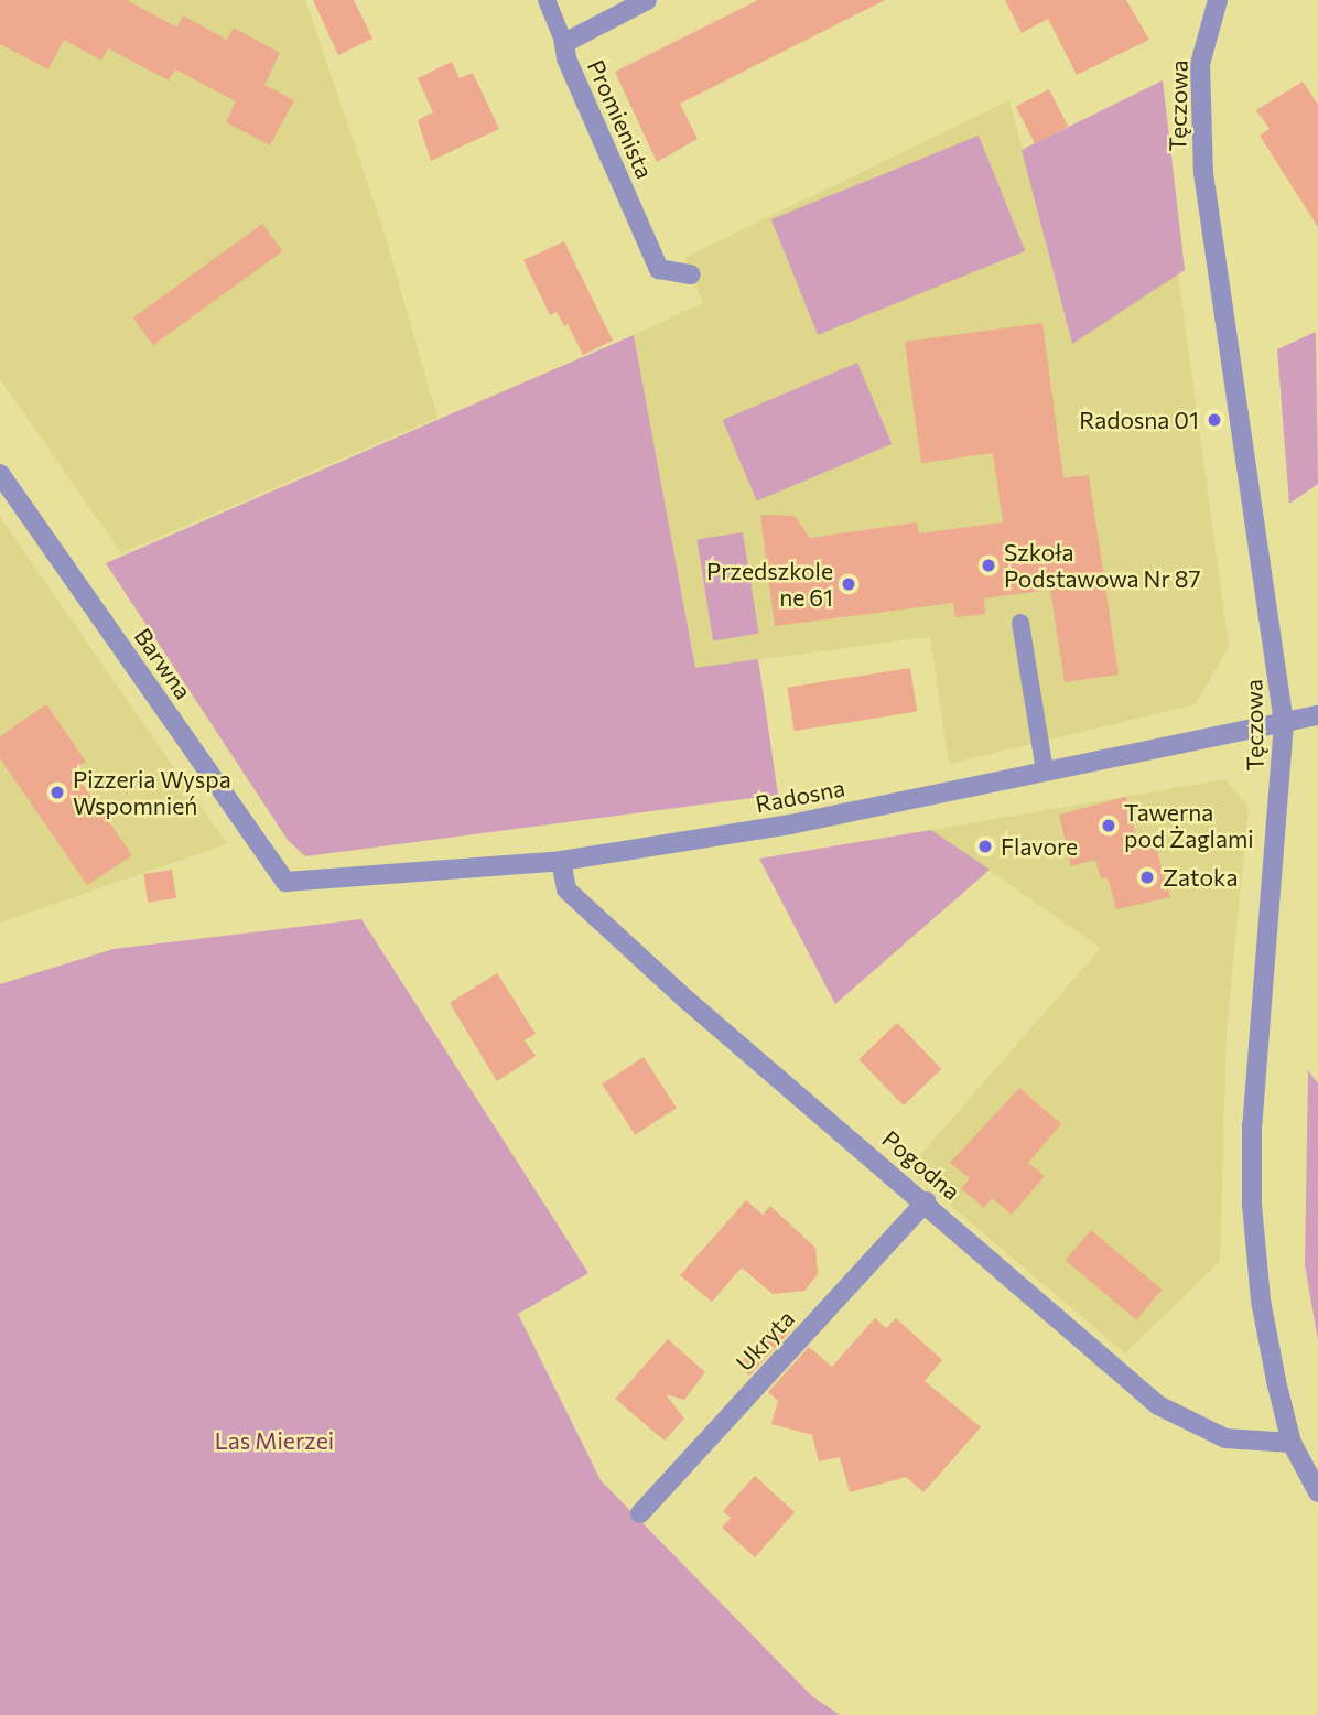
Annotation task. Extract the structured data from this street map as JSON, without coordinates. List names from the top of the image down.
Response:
{
  "streets": {
    "street": [
      "Tęczowa",
      "Promienista",
      "Barwna",
      "Radosna",
      "Pogodna",
      "Ukryta"
    ]
  },
  "crossings": [
    ["Tęczowa", "Radosna"],
    ["Tęczowa", "Pogodna"],
    ["Barwna", "Radosna"],
    ["Radosna", "Pogodna"],
    ["Pogodna", "Ukryta"]
  ],
  "parks": ["Las Mierzei"],
  "places": [
    "Radosna 01",
    "Szkoła Podstawowa Nr 87",
    "Przedszkole ne 61",
    "Pizzeria Wyspa Wspomnień",
    "Tawerna pod Żaglami",
    "Flavore",
    "Zatoka"
  ]
}
